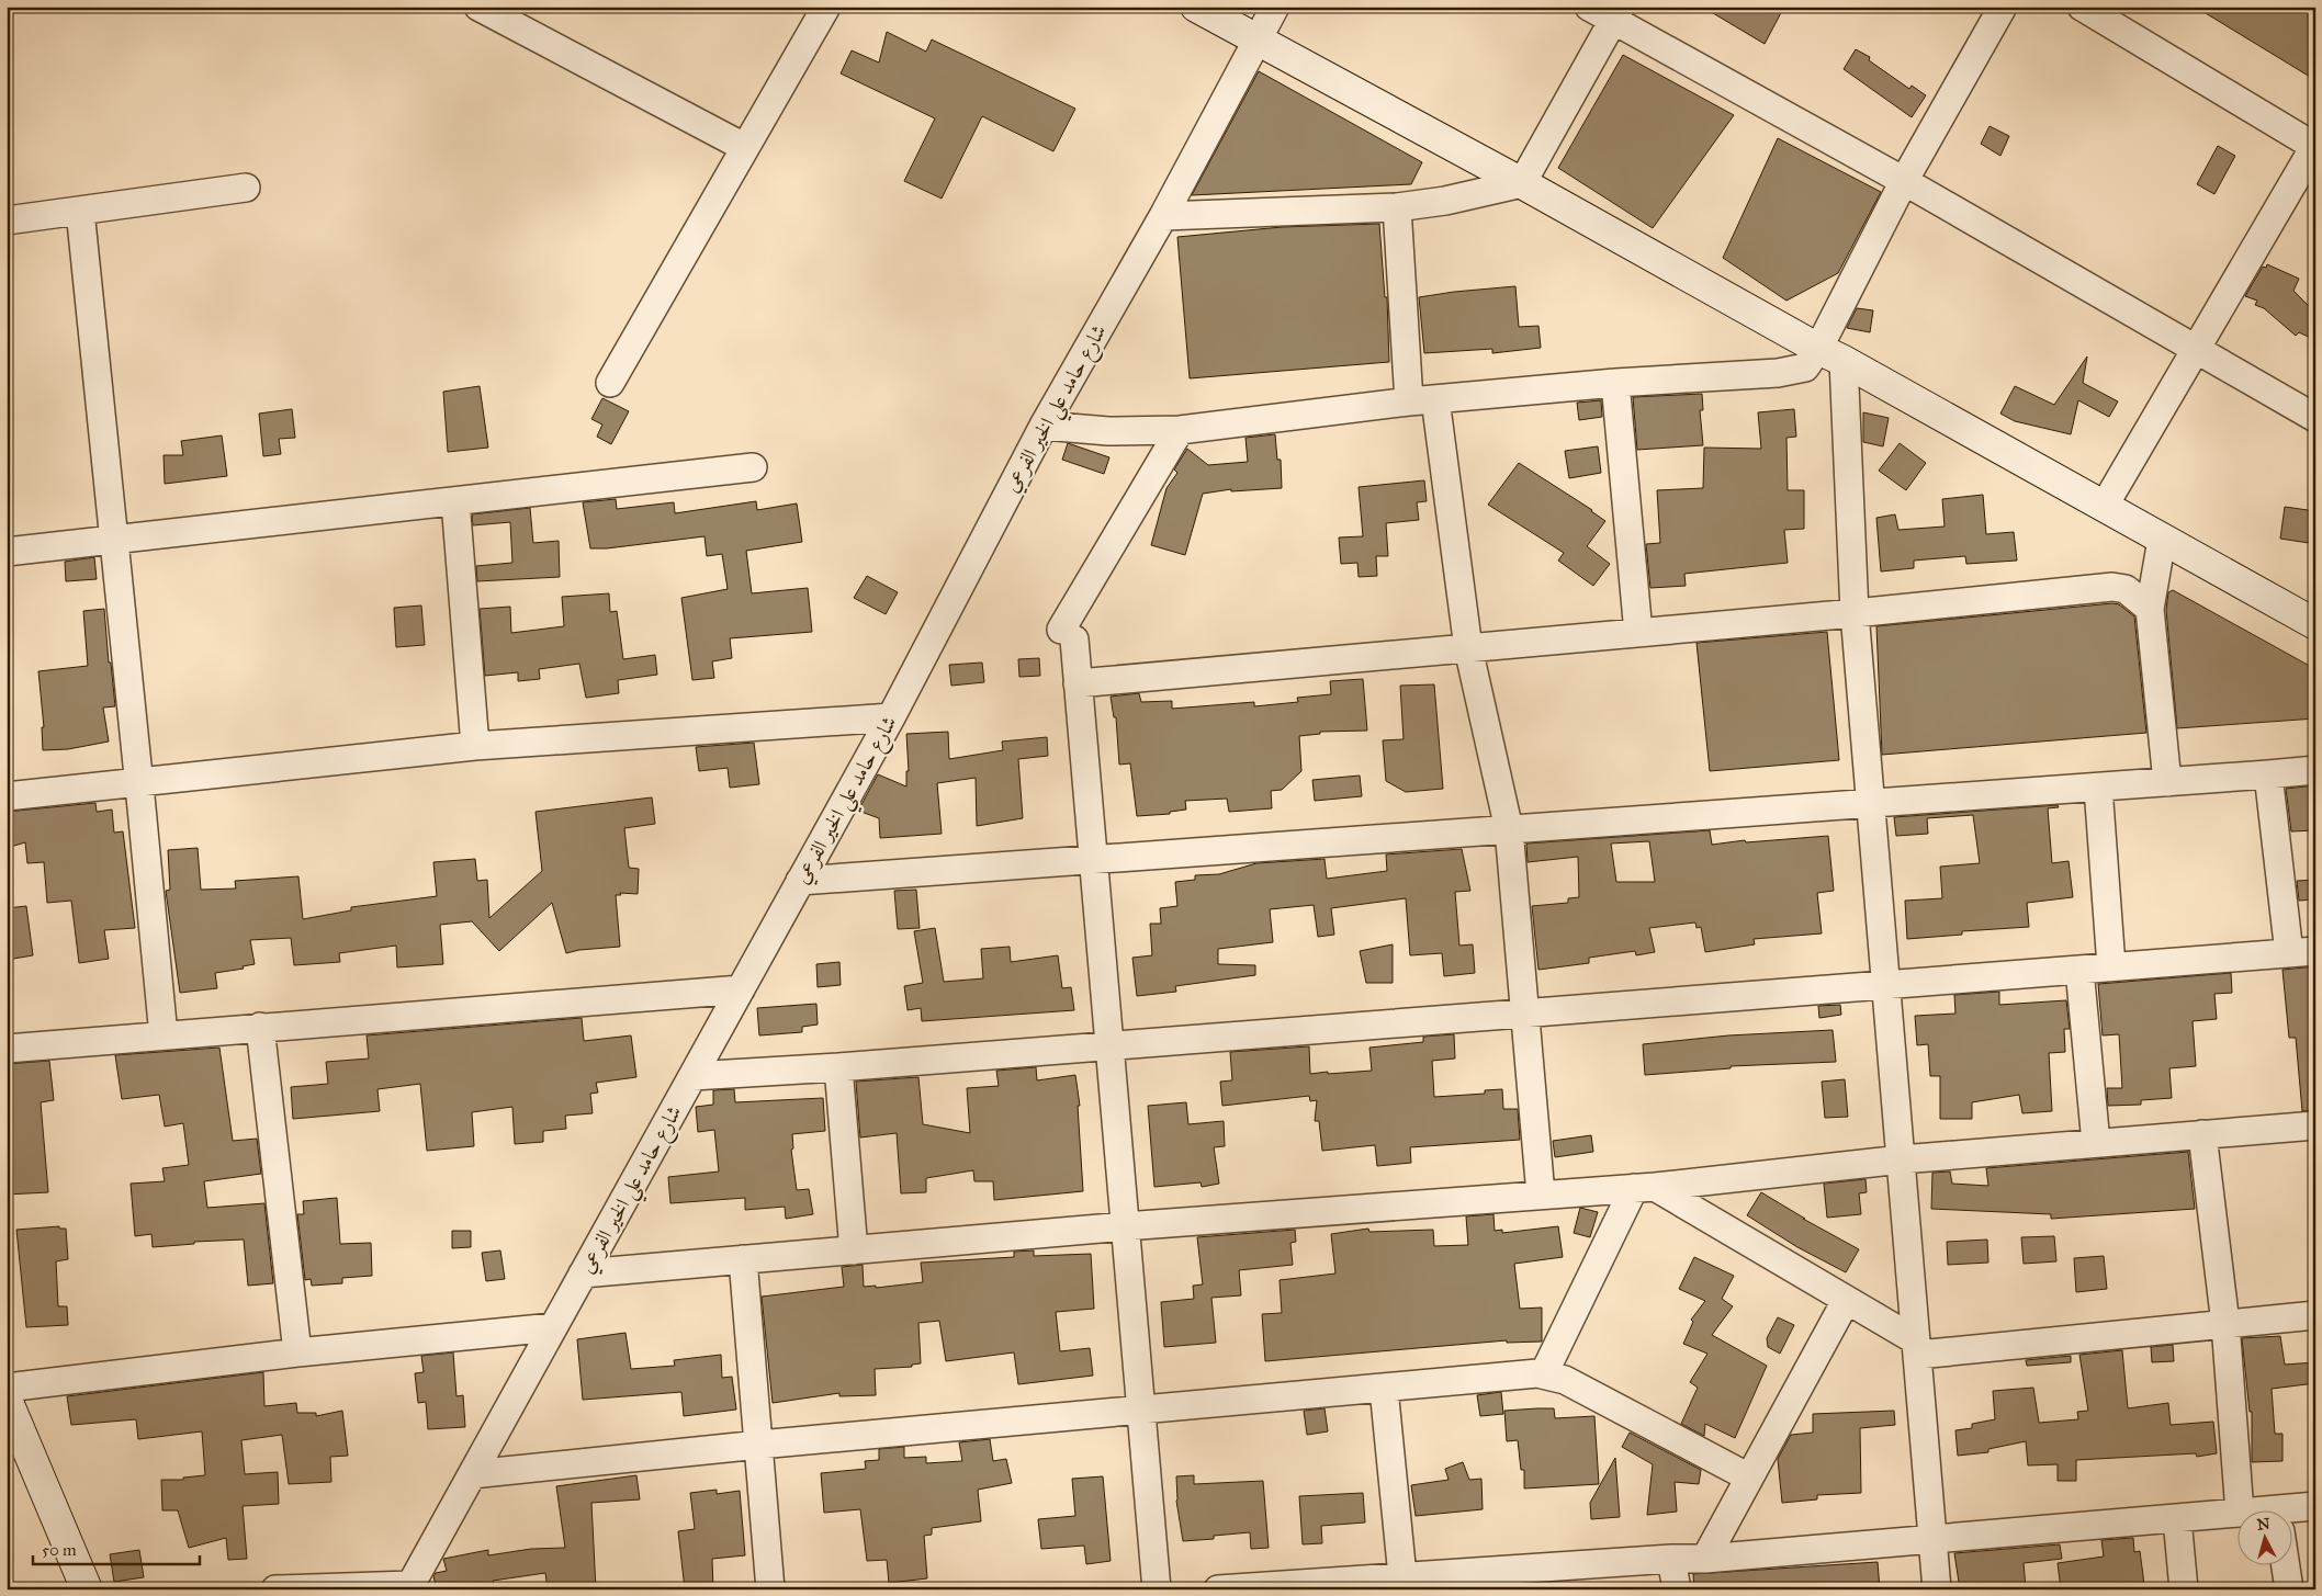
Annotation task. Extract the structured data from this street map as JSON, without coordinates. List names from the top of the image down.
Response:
{
  "streets": {
    "street": ["شارع حامد علي الخير الفرعي"]
  },
  "scale_bar": "50 m",
  "north": "top"
}
